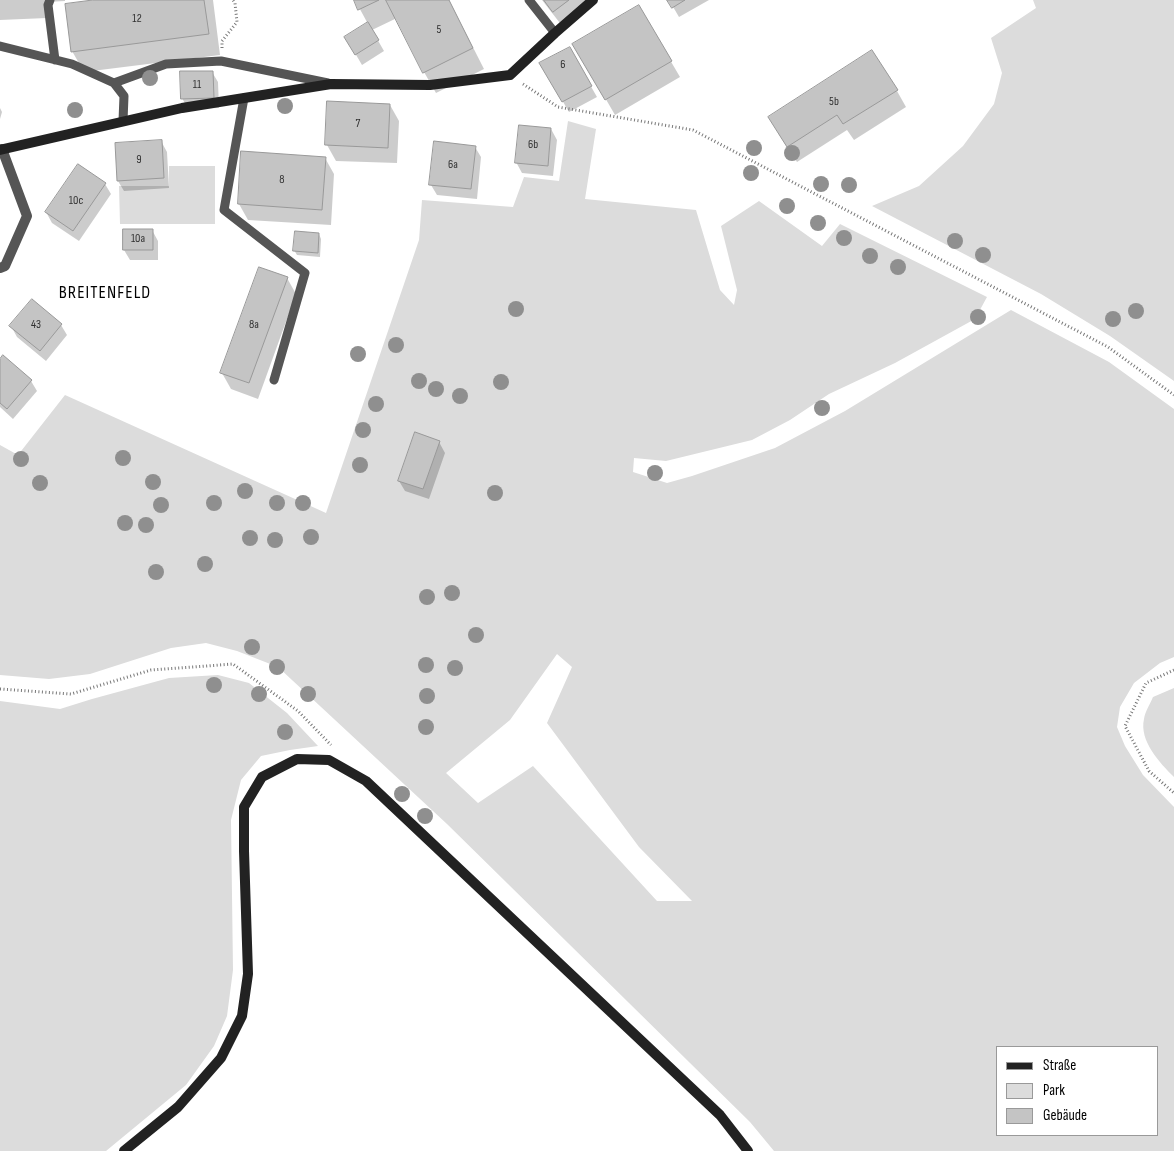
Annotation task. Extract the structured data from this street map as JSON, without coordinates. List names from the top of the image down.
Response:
{
  "districts": ["BREITENFELD"],
  "house_numbers": [
    "12",
    "5",
    "6",
    "11",
    "5b",
    "7",
    "6b",
    "9",
    "6a",
    "8",
    "10c",
    "10a",
    "43",
    "8a"
  ],
  "legend": ["Straße", "Park", "Gebäude"]
}
